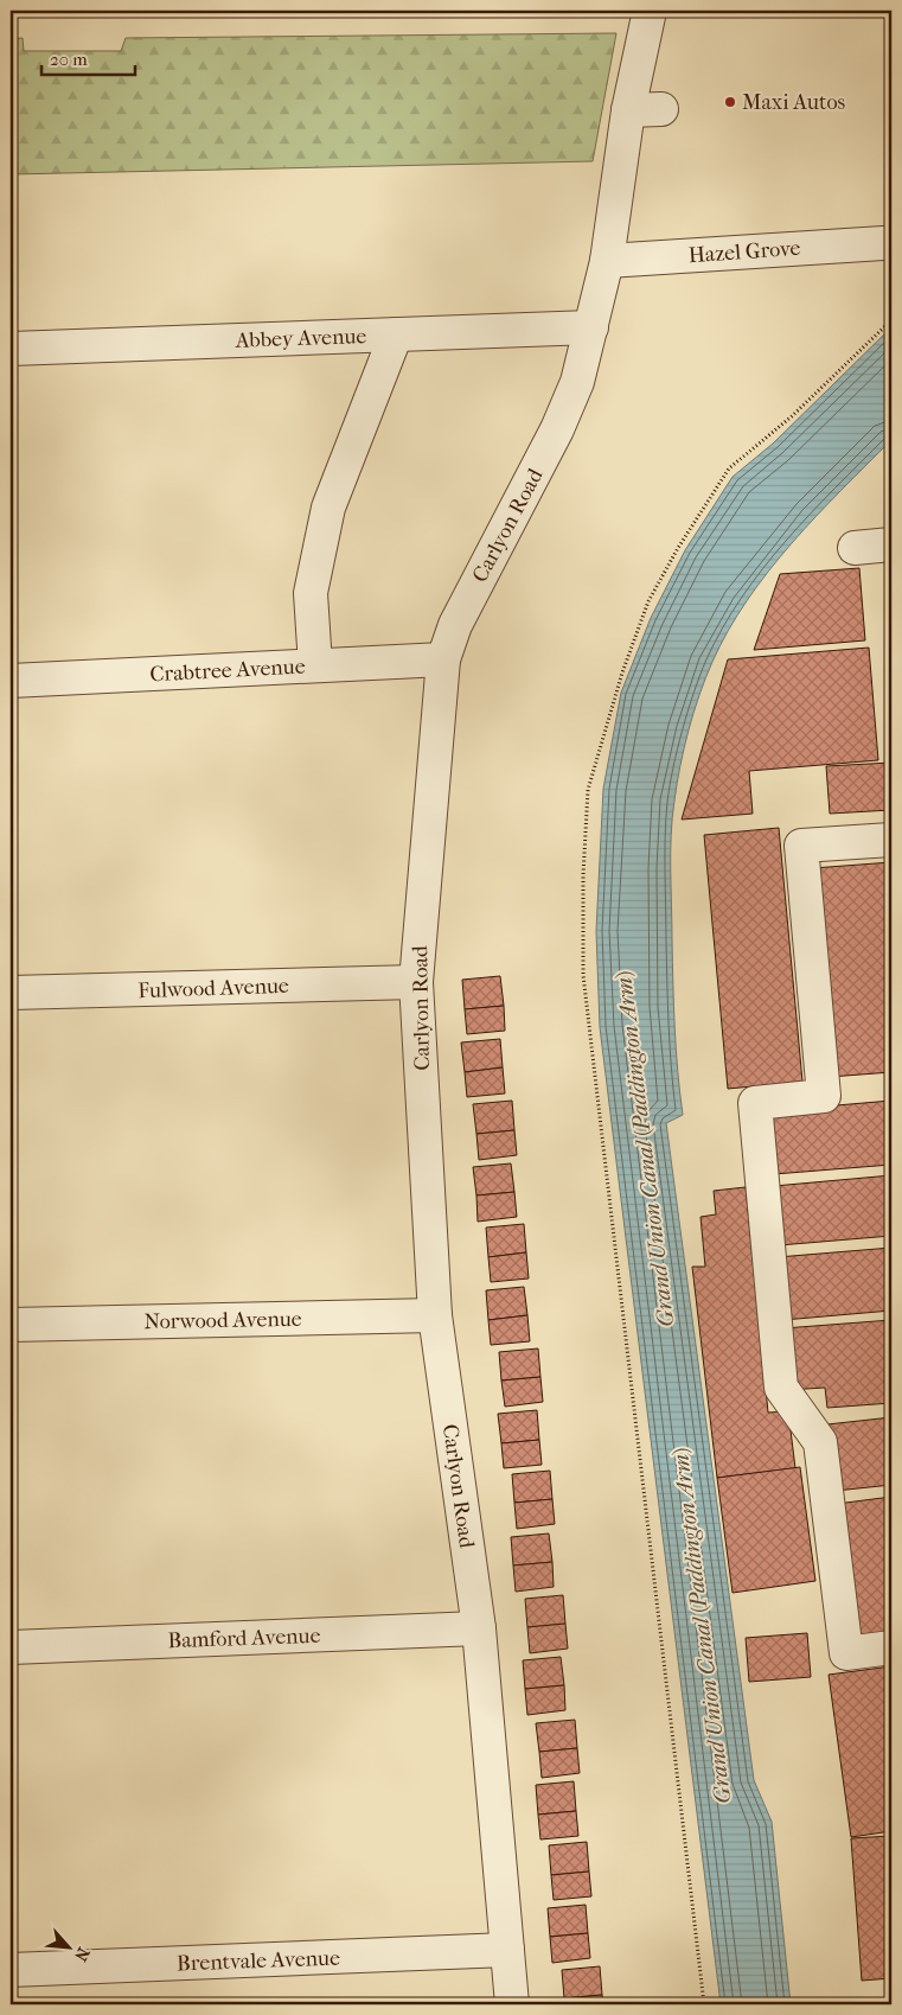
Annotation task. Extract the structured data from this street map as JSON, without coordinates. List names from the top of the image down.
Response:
{
  "streets": {
    "street": [
      "Hazel Grove",
      "Abbey Avenue",
      "Carlyon Road",
      "Crabtree Avenue",
      "Fulwood Avenue",
      "Norwood Avenue",
      "Bamford Avenue",
      "Brentvale Avenue"
    ]
  },
  "crossings": [
    ["Hazel Grove", "Carlyon Road"],
    ["Abbey Avenue", "Carlyon Road"],
    ["Carlyon Road", "Crabtree Avenue"],
    ["Carlyon Road", "Fulwood Avenue"],
    ["Carlyon Road", "Norwood Avenue"],
    ["Carlyon Road", "Bamford Avenue"],
    ["Carlyon Road", "Brentvale Avenue"]
  ],
  "water": ["Grand Union Canal (Paddington Arm)"],
  "places": ["Maxi Autos"],
  "scale_bar": "20 m",
  "north": "bottom right"
}
